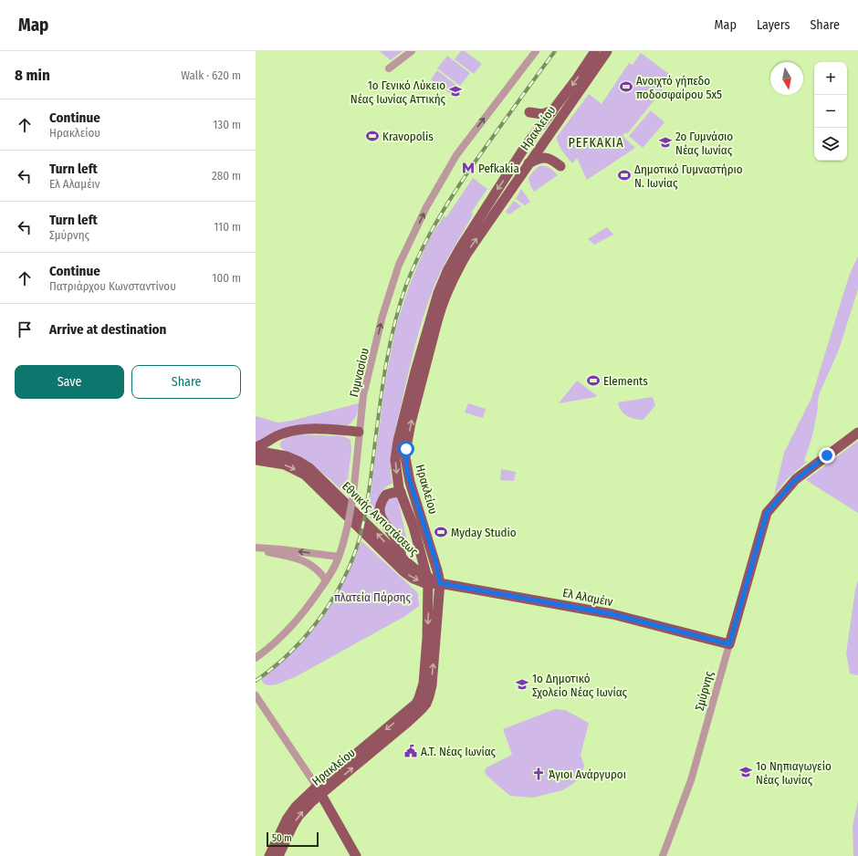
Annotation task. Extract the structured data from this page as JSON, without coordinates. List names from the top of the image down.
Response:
{
  "streets": {
    "main road": [
      "Ηρακλείου",
      "Εθνικής Αντιστάσεως",
      "Ελ Αλαμέιν",
      "Σμύρνης"
    ],
    "street": ["Γυμνασίου"]
  },
  "crossings": [
    ["Ηρακλείου", "Εθνικής Αντιστάσεως"],
    ["Ηρακλείου", "Ελ Αλαμέιν"],
    ["Εθνικής Αντιστάσεως", "Ελ Αλαμέιν"],
    ["Ελ Αλαμέιν", "Σμύρνης"]
  ],
  "one_way": ["Γυμνασίου"],
  "districts": ["PEFKAKIA"],
  "parks": ["πλατεία Πάρσης"],
  "places": {
    "sports": [
      "Ανοιχτό γήπεδο ποδοσφαίρου 5x5",
      "Kravopolis",
      "Δημοτικό Γυμναστήριο Ν. Ιωνίας",
      "Elements",
      "Myday Studio"
    ],
    "school or university": [
      "1ο Γενικό Λύκειο Νέας Ιωνίας Αττικής",
      "2ο Γυμνάσιο Νέας Ιωνίας",
      "1ο Δημοτικό Σχολείο Νέας Ιωνίας",
      "1ο Νηπιαγωγείο Νέας Ιωνίας"
    ],
    "metro station": ["Pefkakia"],
    "public building": ["Α.Τ. Νέας Ιωνίας"],
    "church": ["Άγιοι Ανάργυροι"]
  },
  "scale_bar": "50 m",
  "north": "bottom",
  "page": {
    "header": "Map",
    "nav": ["Map", "Layers", "Share"],
    "heading": ["8 min", "Walk · 620 m"],
    "map_buttons": ["+", "−"],
    "list": [
      ["Continue", "Ηρακλείου", "130 m"],
      ["Turn left", "Ελ Αλαμέιν", "280 m"],
      ["Turn left", "Σμύρνης", "110 m"],
      ["Continue", "Πατριάρχου Κωνσταντίνου", "100 m"],
      "Arrive at destination"
    ],
    "buttons": ["Save", "Share"],
    "scale": "50 m"
  }
}
